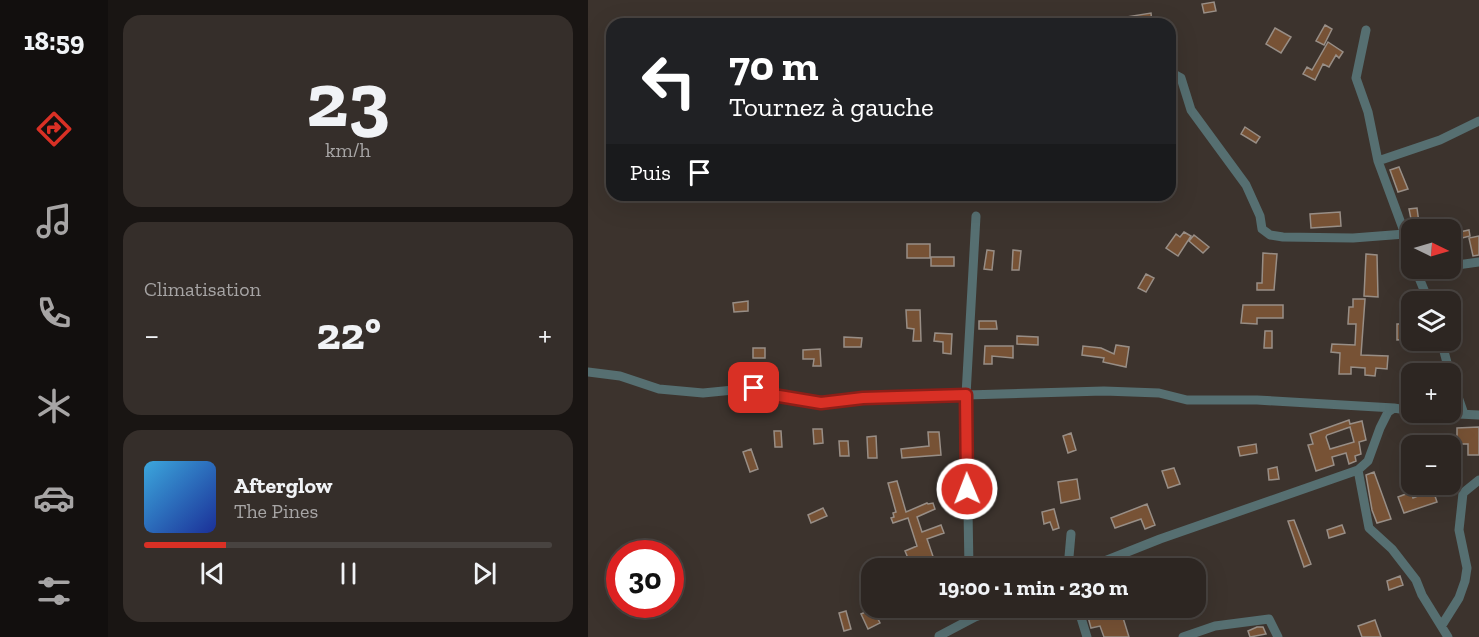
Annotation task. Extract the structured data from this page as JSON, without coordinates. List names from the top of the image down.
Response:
{
  "north": "right",
  "page": {
    "tabs": "18:59",
    "tile": [
      ["23", "km/h"],
      "Climatisation"
    ],
    "turn": ["70 m", "Tournez à gauche"],
    "then": "Puis",
    "map_buttons": ["+", "−"],
    "heat": ["−", "22°", "+"],
    "song": ["Afterglow", "The Pines"],
    "limit": "30",
    "trip": "19:00 · 1 min · 230 m"
  }
}
